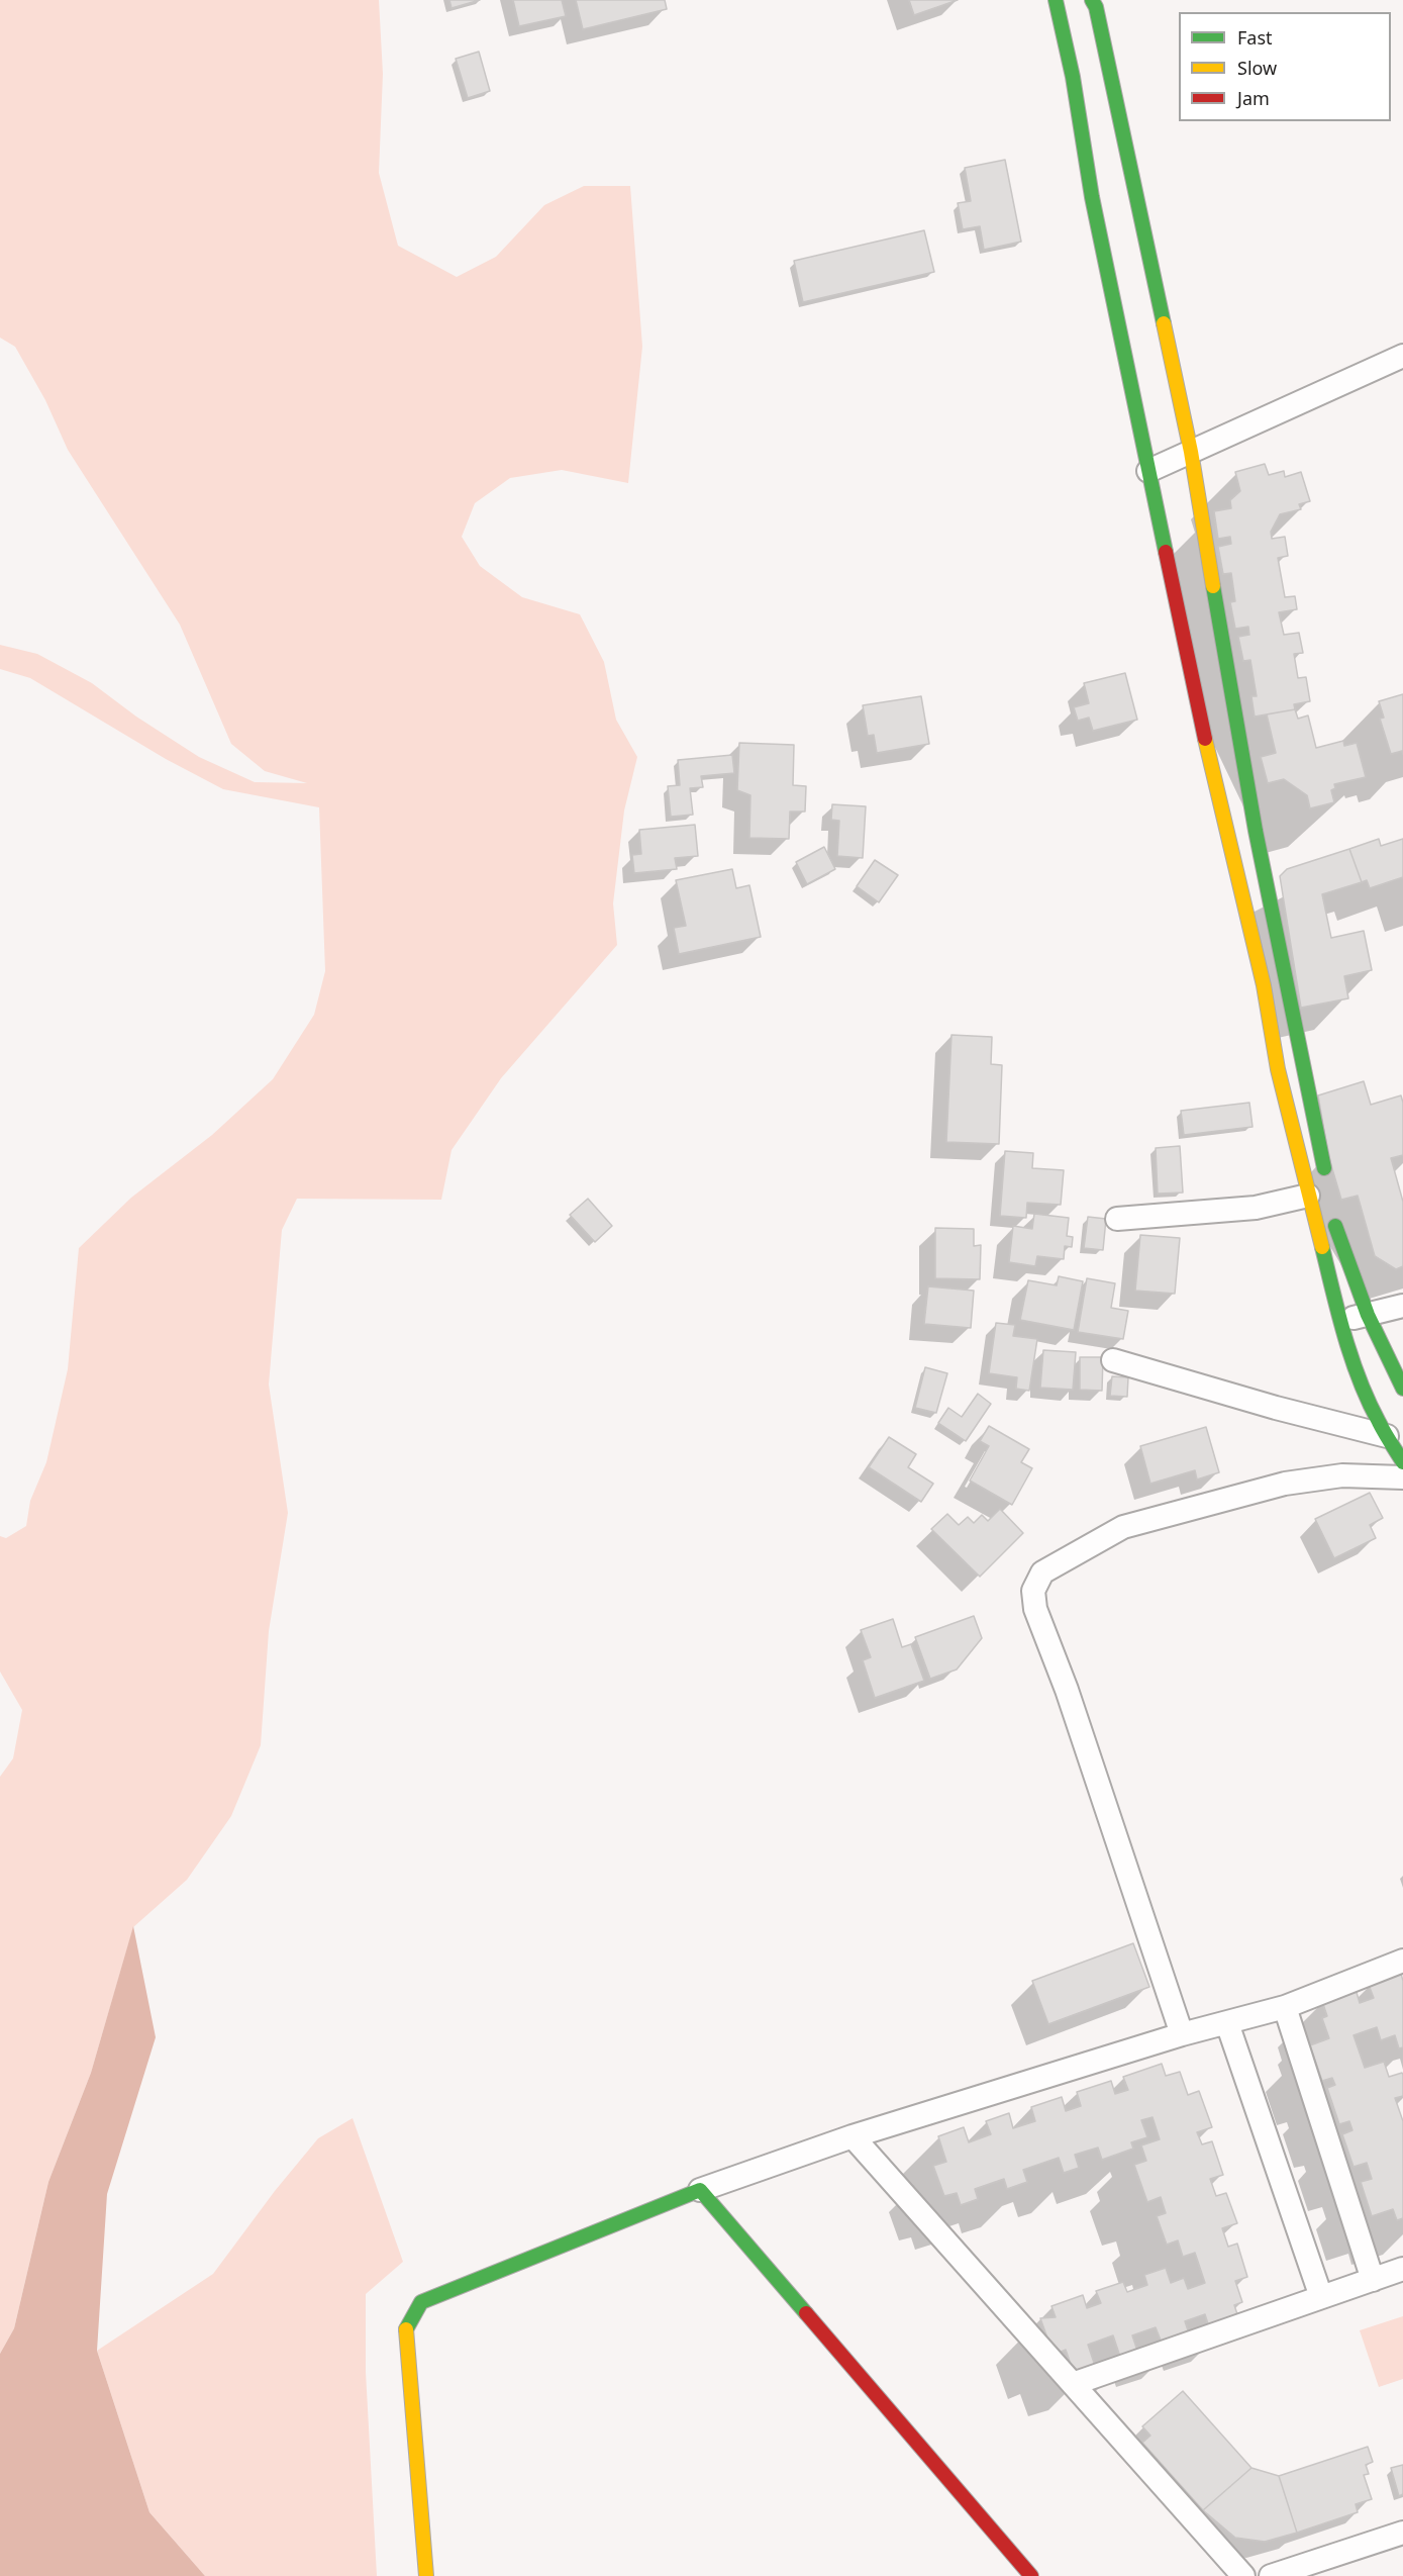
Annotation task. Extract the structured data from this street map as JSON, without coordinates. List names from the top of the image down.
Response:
{
  "legend": ["Fast", "Slow", "Jam"]
}
